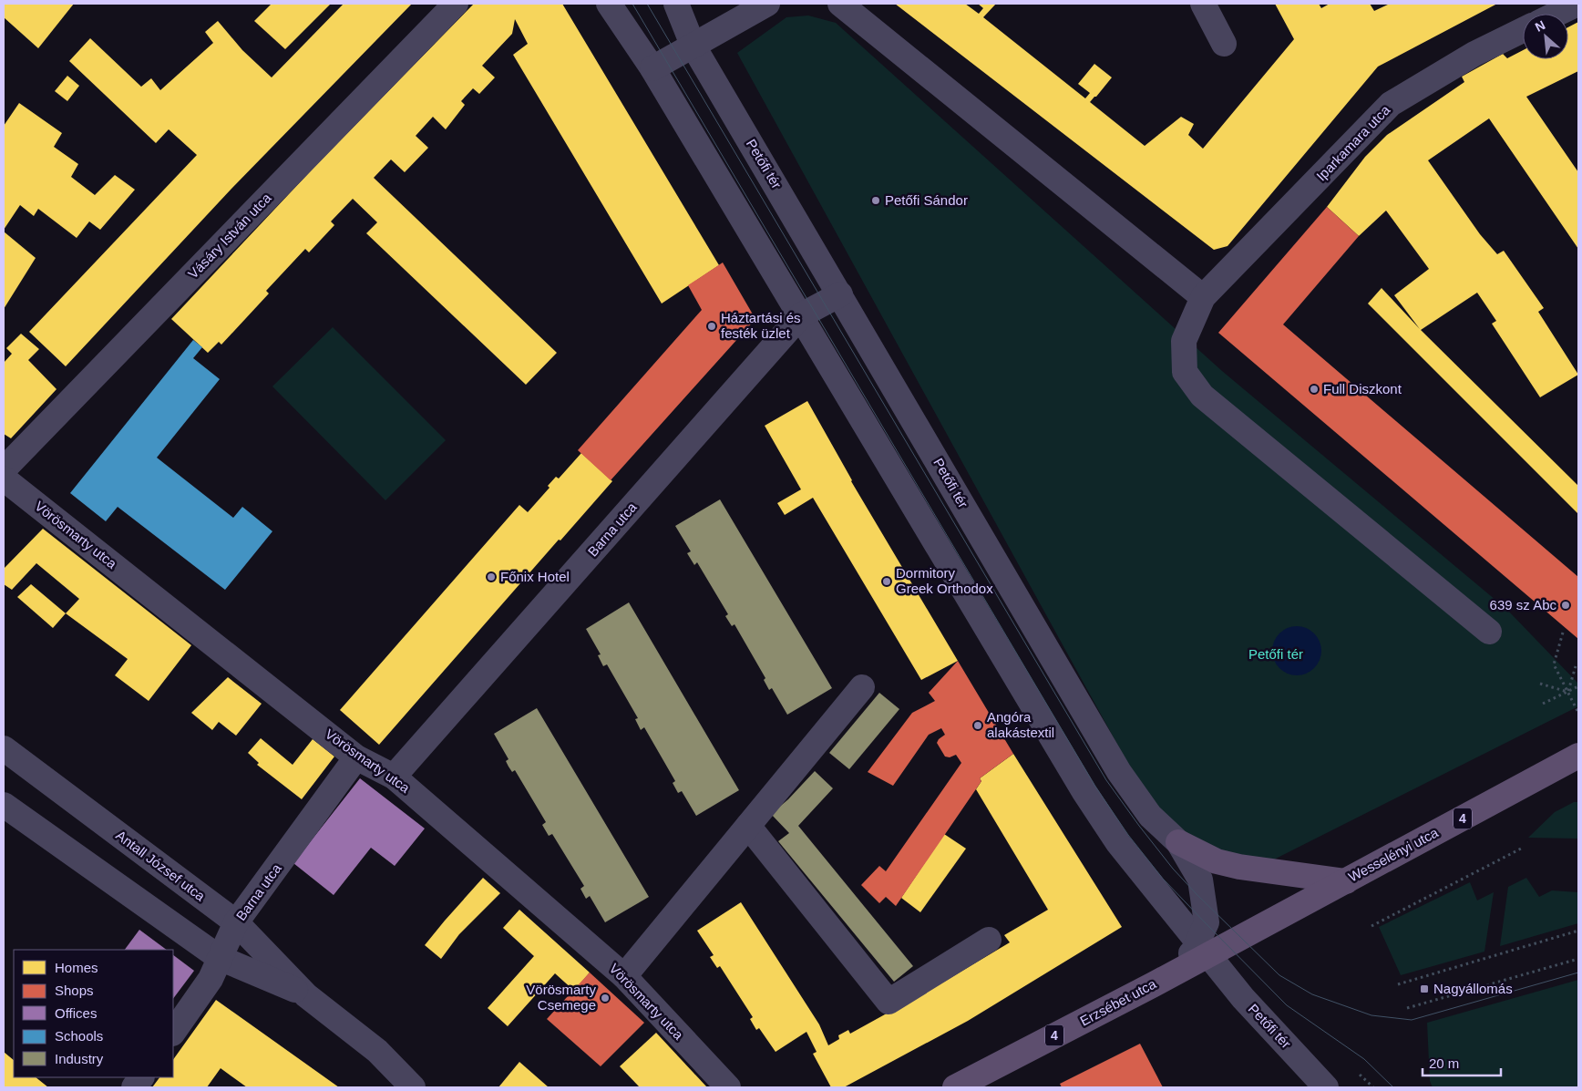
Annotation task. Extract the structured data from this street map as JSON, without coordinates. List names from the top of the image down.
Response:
{
  "streets": {
    "main road": ["4", "Wesselényi utca", "Erzsébet utca"],
    "street": [
      "Iparkamara utca",
      "Petőfi tér",
      "Vásáry István utca",
      "Barna utca",
      "Vörösmarty utca",
      "Antall József utca"
    ]
  },
  "crossings": [
    ["Petőfi tér", "Barna utca"],
    ["Petőfi tér", "Wesselényi utca"],
    ["Petőfi tér", "Erzsébet utca"],
    ["Barna utca", "Vörösmarty utca"],
    ["Barna utca", "Antall József utca"],
    ["Wesselényi utca", "Erzsébet utca"]
  ],
  "parks": ["Petőfi tér"],
  "places": {
    "other": [
      "Petőfi Sándor",
      "Háztartási és festék üzlet",
      "Full Diszkont",
      "Főnix Hotel",
      "Dormitory Greek Orthodox",
      "639 sz Abc",
      "Angóra alakástextil",
      "Vörösmarty Csemege"
    ],
    "transit": ["Nagyállomás"]
  },
  "legend": [
    "Homes",
    "Shops",
    "Offices",
    "Schools",
    "Industry"
  ],
  "scale_bar": "20 m",
  "north": "top left"
}
